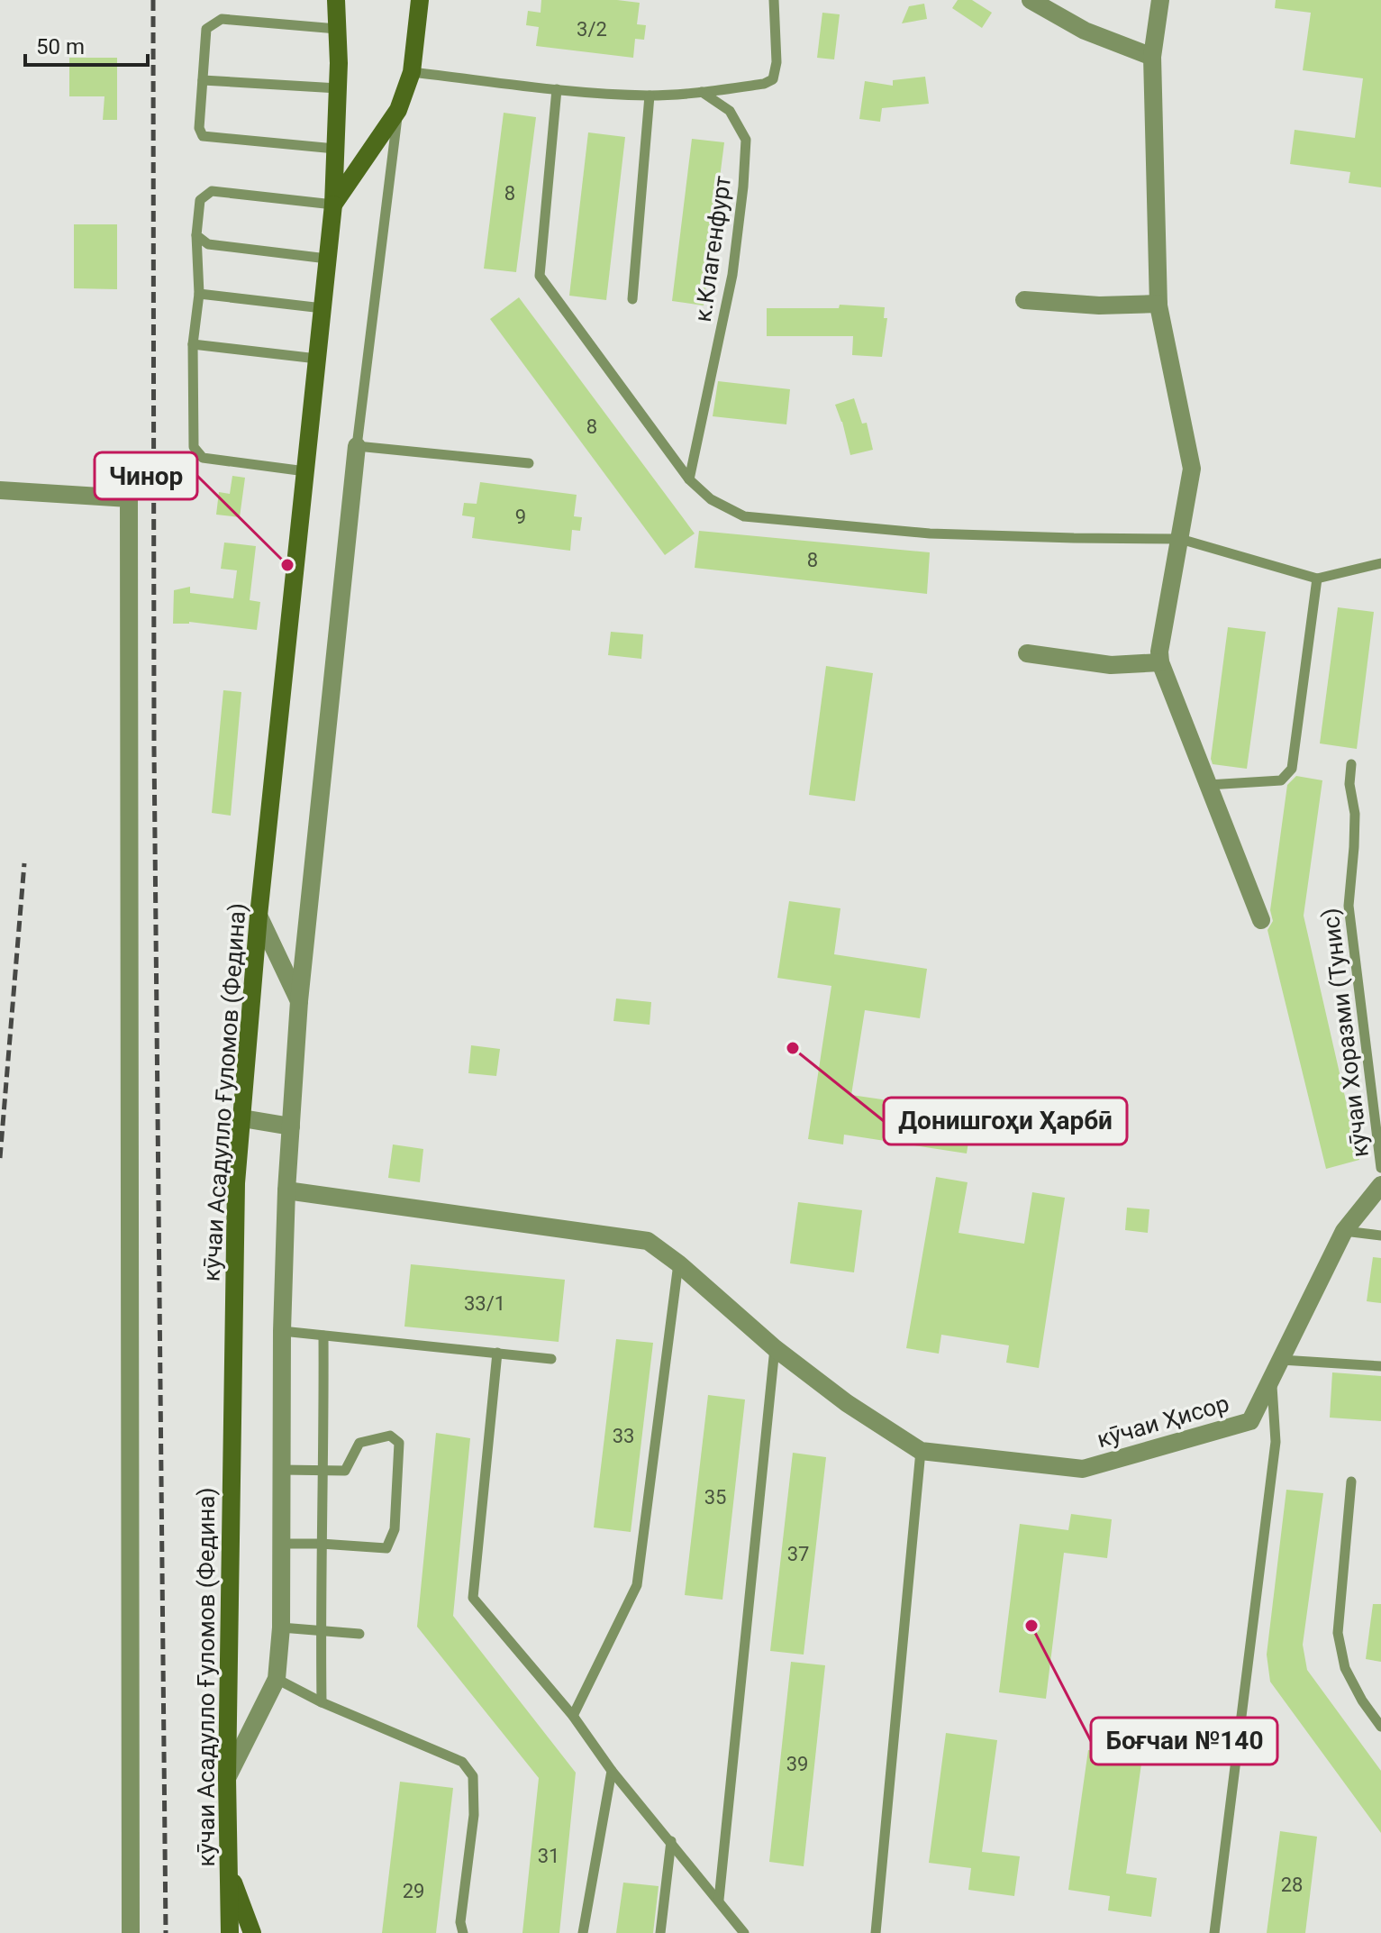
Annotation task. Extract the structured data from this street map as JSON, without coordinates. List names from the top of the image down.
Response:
{
  "streets": {
    "street": ["кӯчаи Асадулло Ғуломов (Федина)", "кӯчаи Ҳисор"],
    "lane": ["к.Клагенфурт", "кӯчаи Хоразми (Тунис)"]
  },
  "places": ["Чинор", "Донишгоҳи Ҳарбӣ", "Боғчаи №140"],
  "house_numbers": [
    "3/2",
    "8",
    "8",
    "9",
    "8",
    "33/1",
    "33",
    "35",
    "37",
    "39",
    "31",
    "28",
    "29"
  ],
  "scale_bar": "50 m"
}
